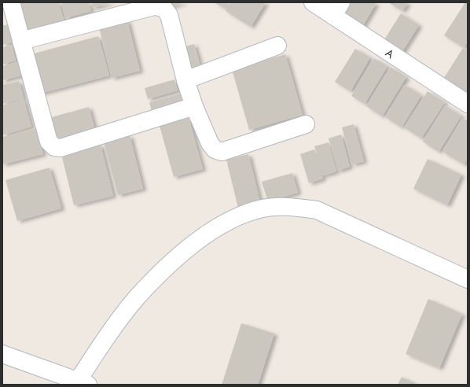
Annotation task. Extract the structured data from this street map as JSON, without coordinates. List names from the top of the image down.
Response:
{
  "streets": {
    "street": ["A"]
  }
}
